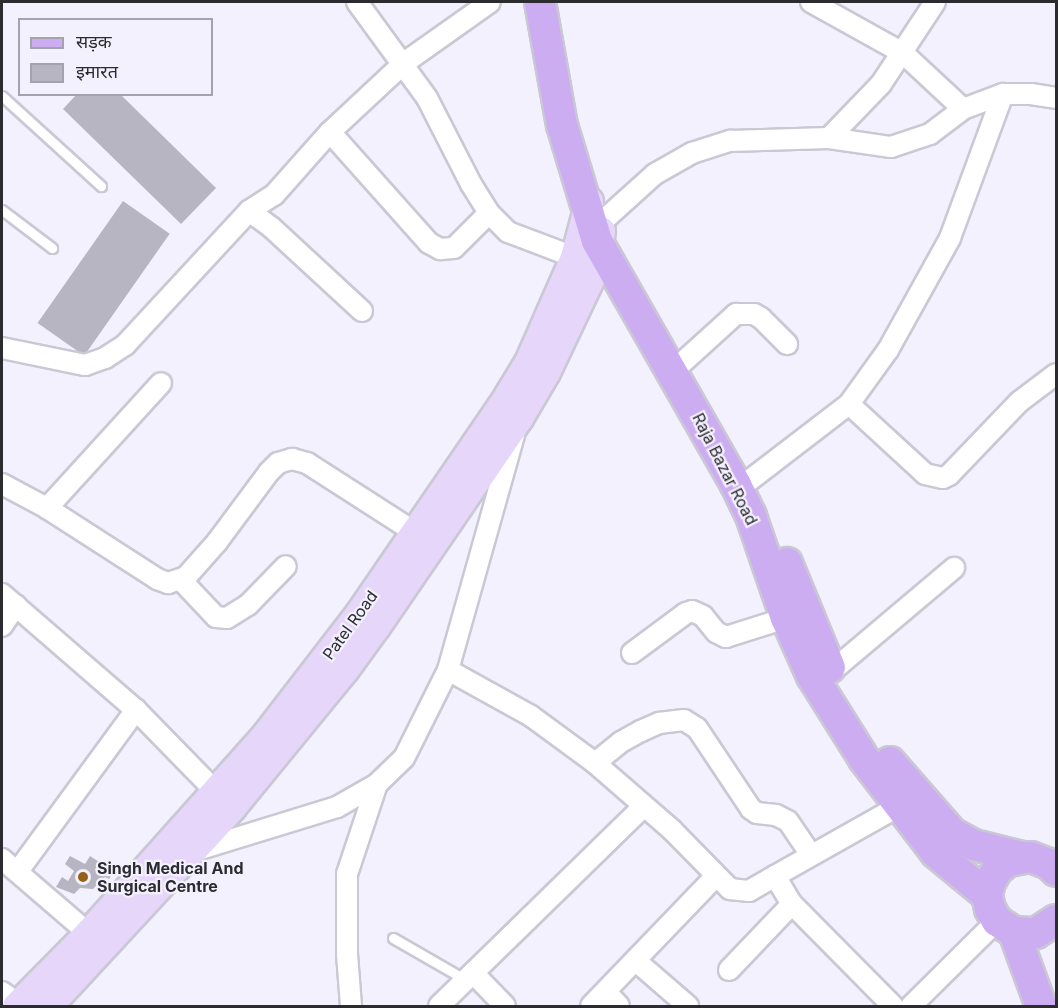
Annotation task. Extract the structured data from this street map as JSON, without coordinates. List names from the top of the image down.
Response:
{
  "streets": {
    "main road": ["Raja Bazar Road"],
    "street": ["Patel Road"]
  },
  "crossings": [
    ["Raja Bazar Road", "Patel Road"]
  ],
  "places": ["Singh Medical And Surgical Centre"],
  "legend": ["सड़क", "इमारत"]
}
